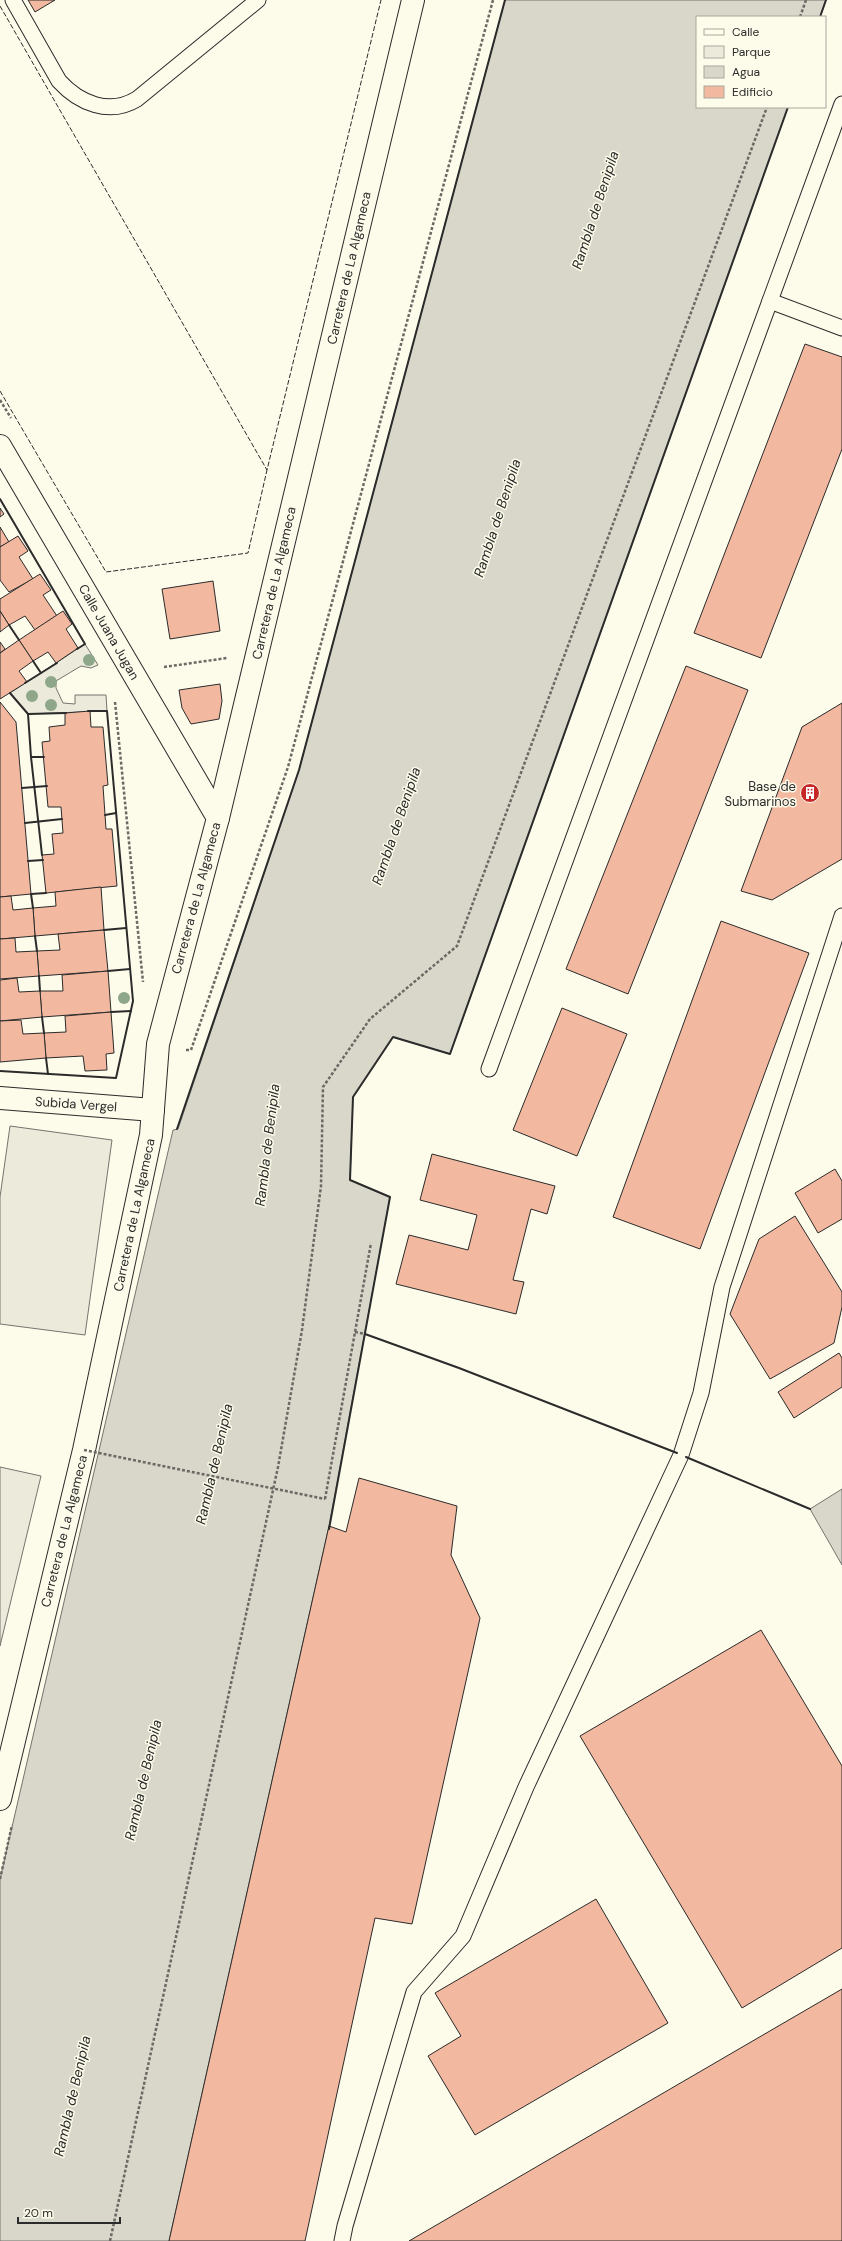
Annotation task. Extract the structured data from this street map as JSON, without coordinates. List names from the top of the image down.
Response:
{
  "streets": {
    "street": ["Carretera de La Algameca", "Calle Juana Jugan", "Subida Vergel"]
  },
  "crossings": [
    ["Carretera de La Algameca", "Calle Juana Jugan"],
    ["Carretera de La Algameca", "Subida Vergel"]
  ],
  "water": ["Rambla de Benipila"],
  "places": {
    "building": ["Base de Submarinos"]
  },
  "legend": [
    "Calle",
    "Parque",
    "Agua",
    "Edificio"
  ],
  "scale_bar": "20 m"
}
